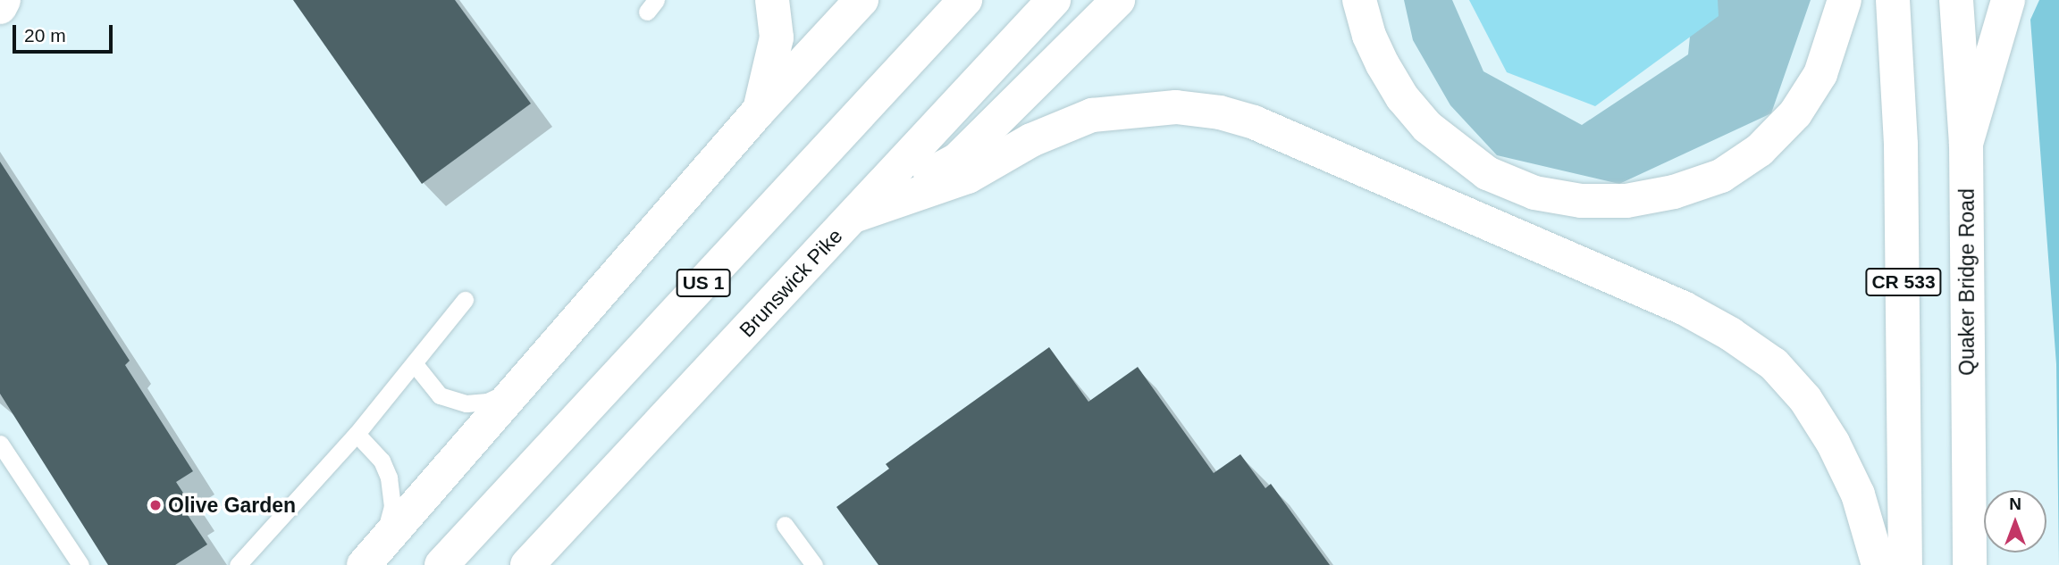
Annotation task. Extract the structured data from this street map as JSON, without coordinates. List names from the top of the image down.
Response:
{
  "streets": {
    "main road": [
      "CR 533",
      "Quaker Bridge Road",
      "US 1",
      "Brunswick Pike"
    ]
  },
  "places": ["Olive Garden"],
  "scale_bar": "20 m",
  "north": "top"
}
